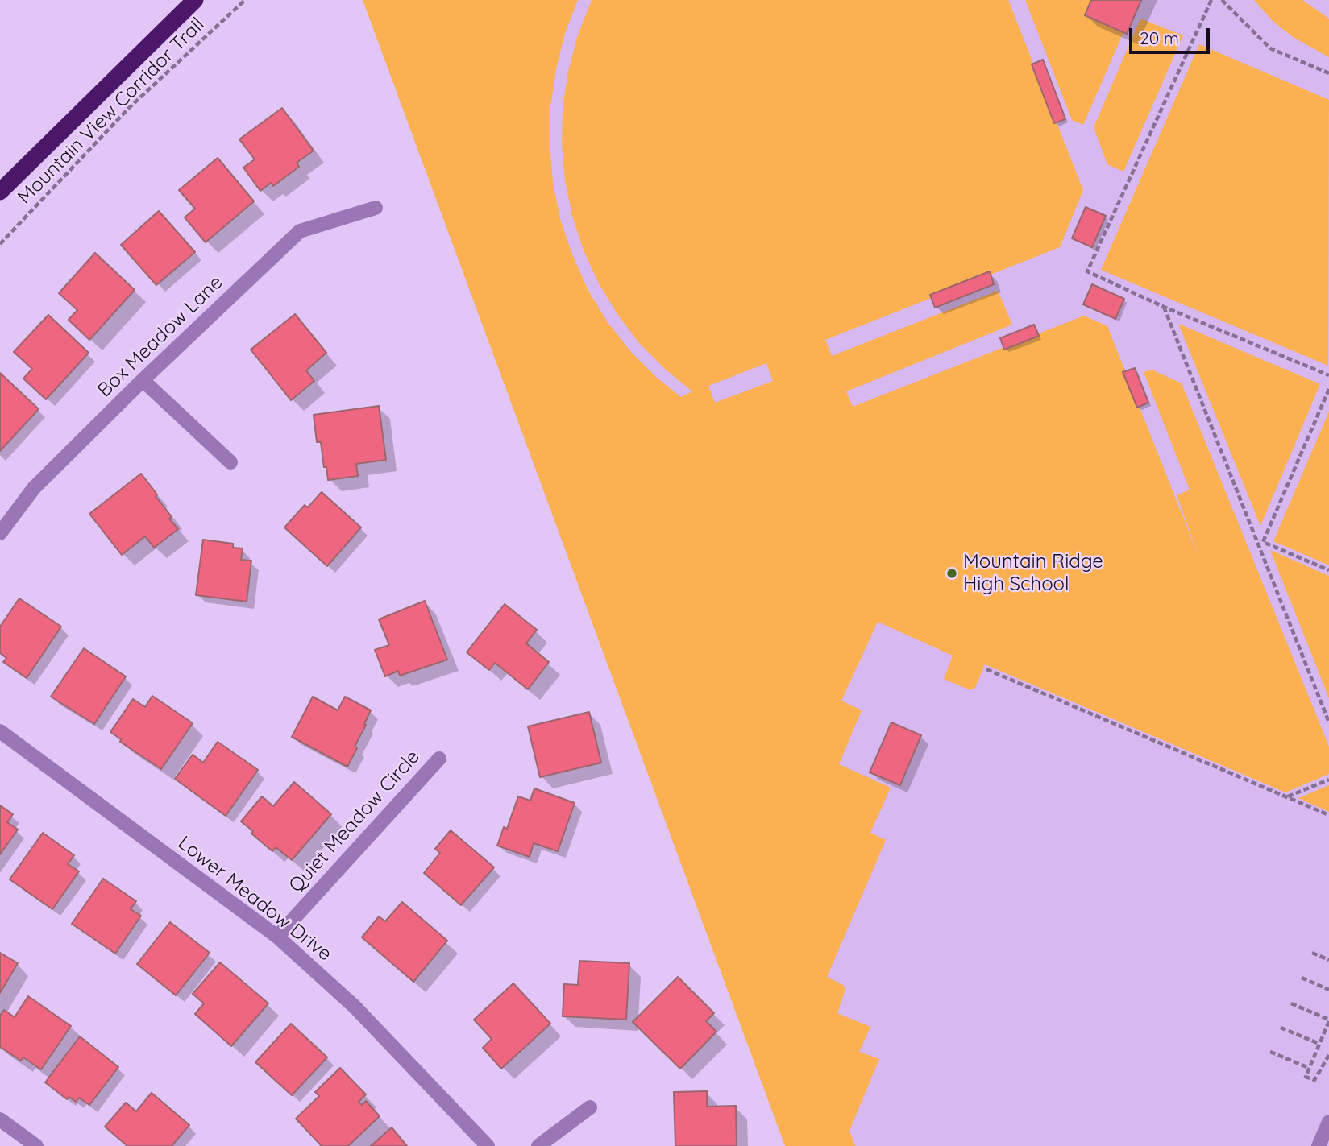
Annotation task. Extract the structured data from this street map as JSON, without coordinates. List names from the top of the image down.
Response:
{
  "streets": {
    "street": ["Box Meadow Lane", "Quiet Meadow Circle", "Lower Meadow Drive"],
    "path": ["Mountain View Corridor Trail"]
  },
  "crossings": [
    ["Quiet Meadow Circle", "Lower Meadow Drive"]
  ],
  "places": ["Mountain Ridge High School"],
  "scale_bar": "20 m"
}
